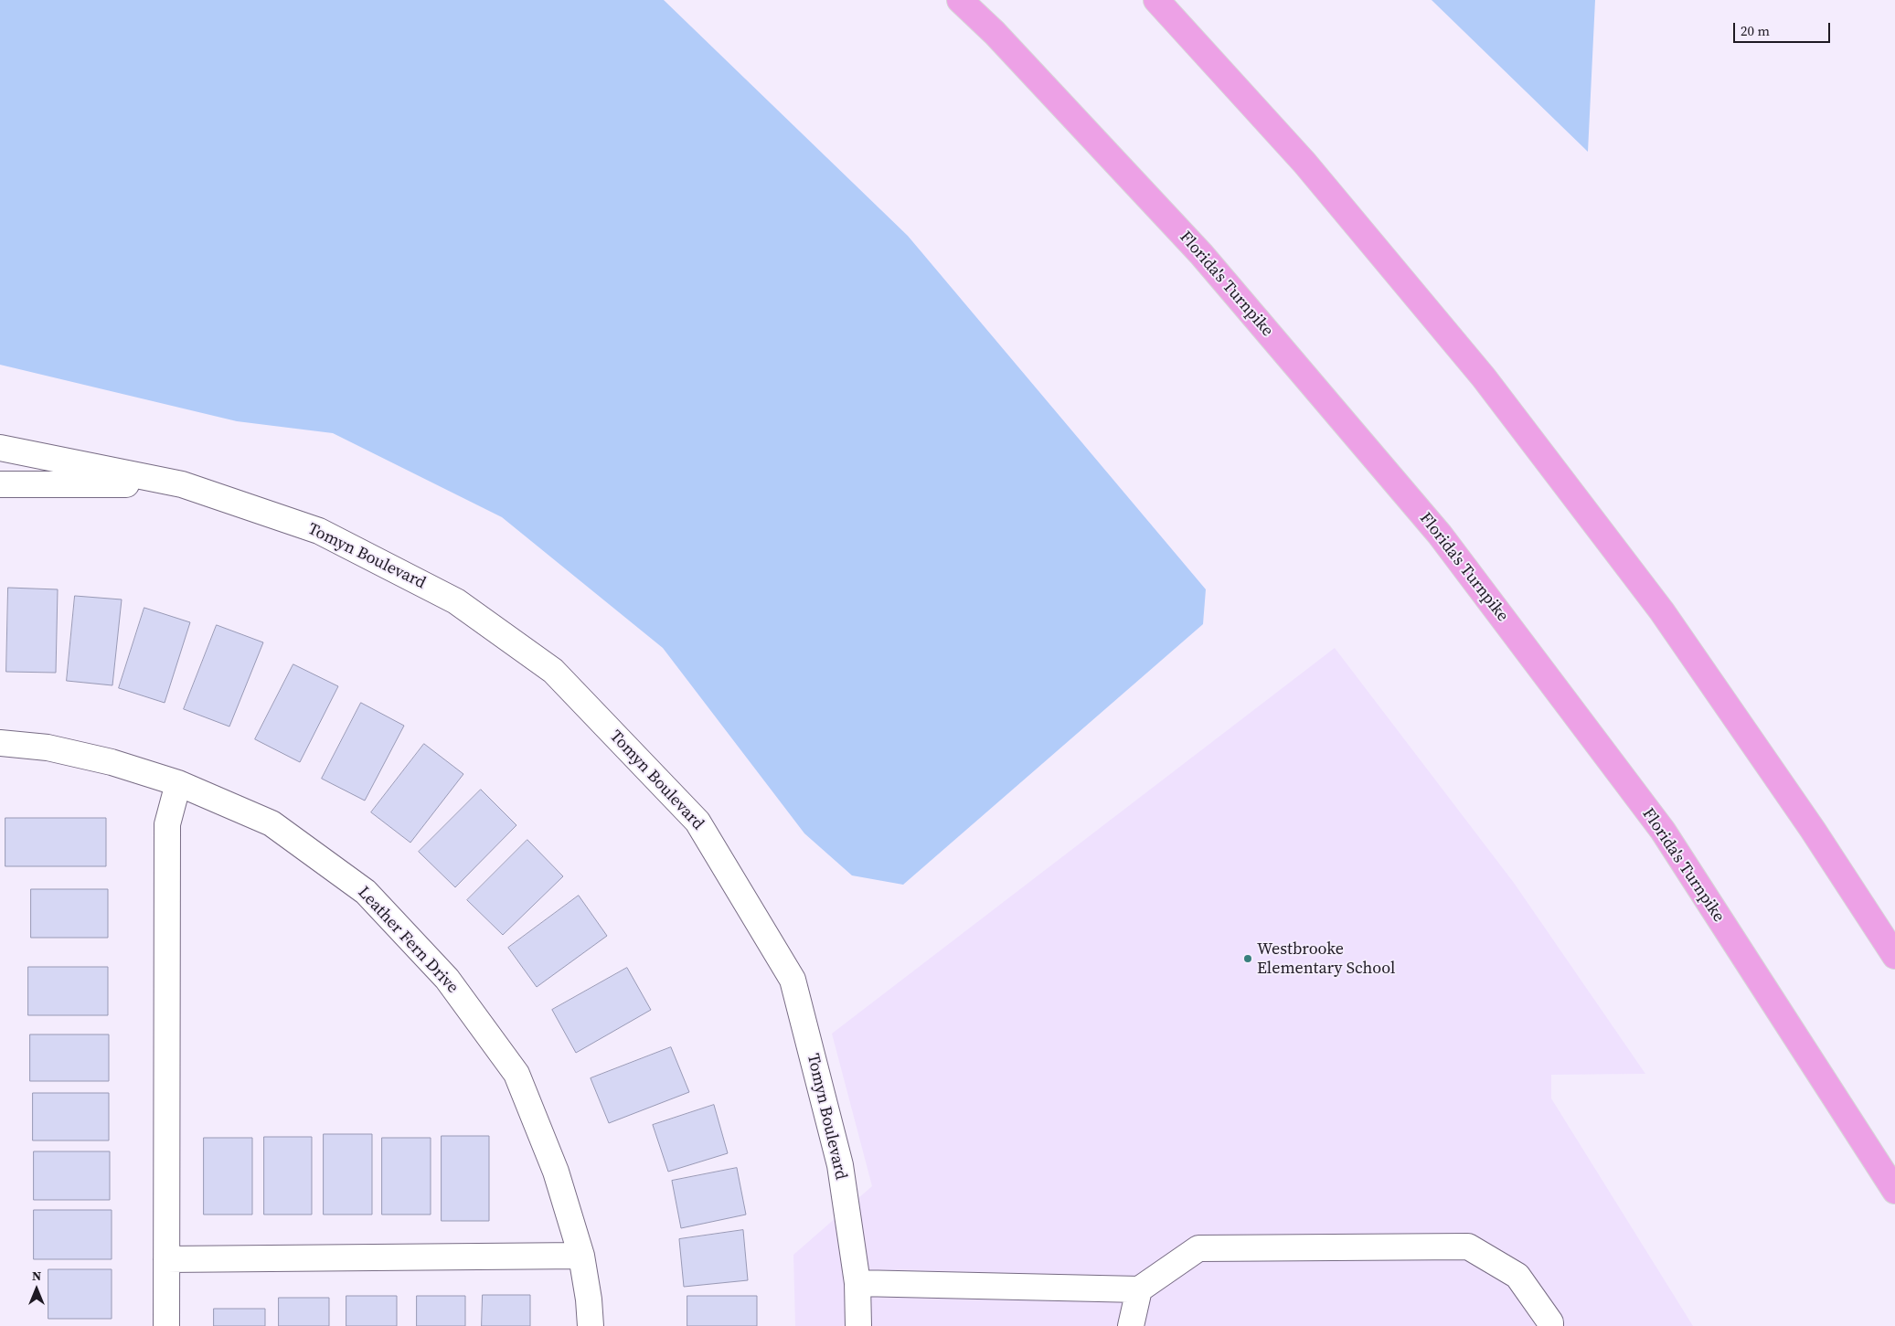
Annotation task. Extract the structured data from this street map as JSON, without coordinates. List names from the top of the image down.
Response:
{
  "streets": {
    "highway": ["Florida's Turnpike"],
    "street": ["Tomyn Boulevard", "Leather Fern Drive"]
  },
  "places": ["Westbrooke Elementary School"],
  "scale_bar": "20 m",
  "north": "top"
}
